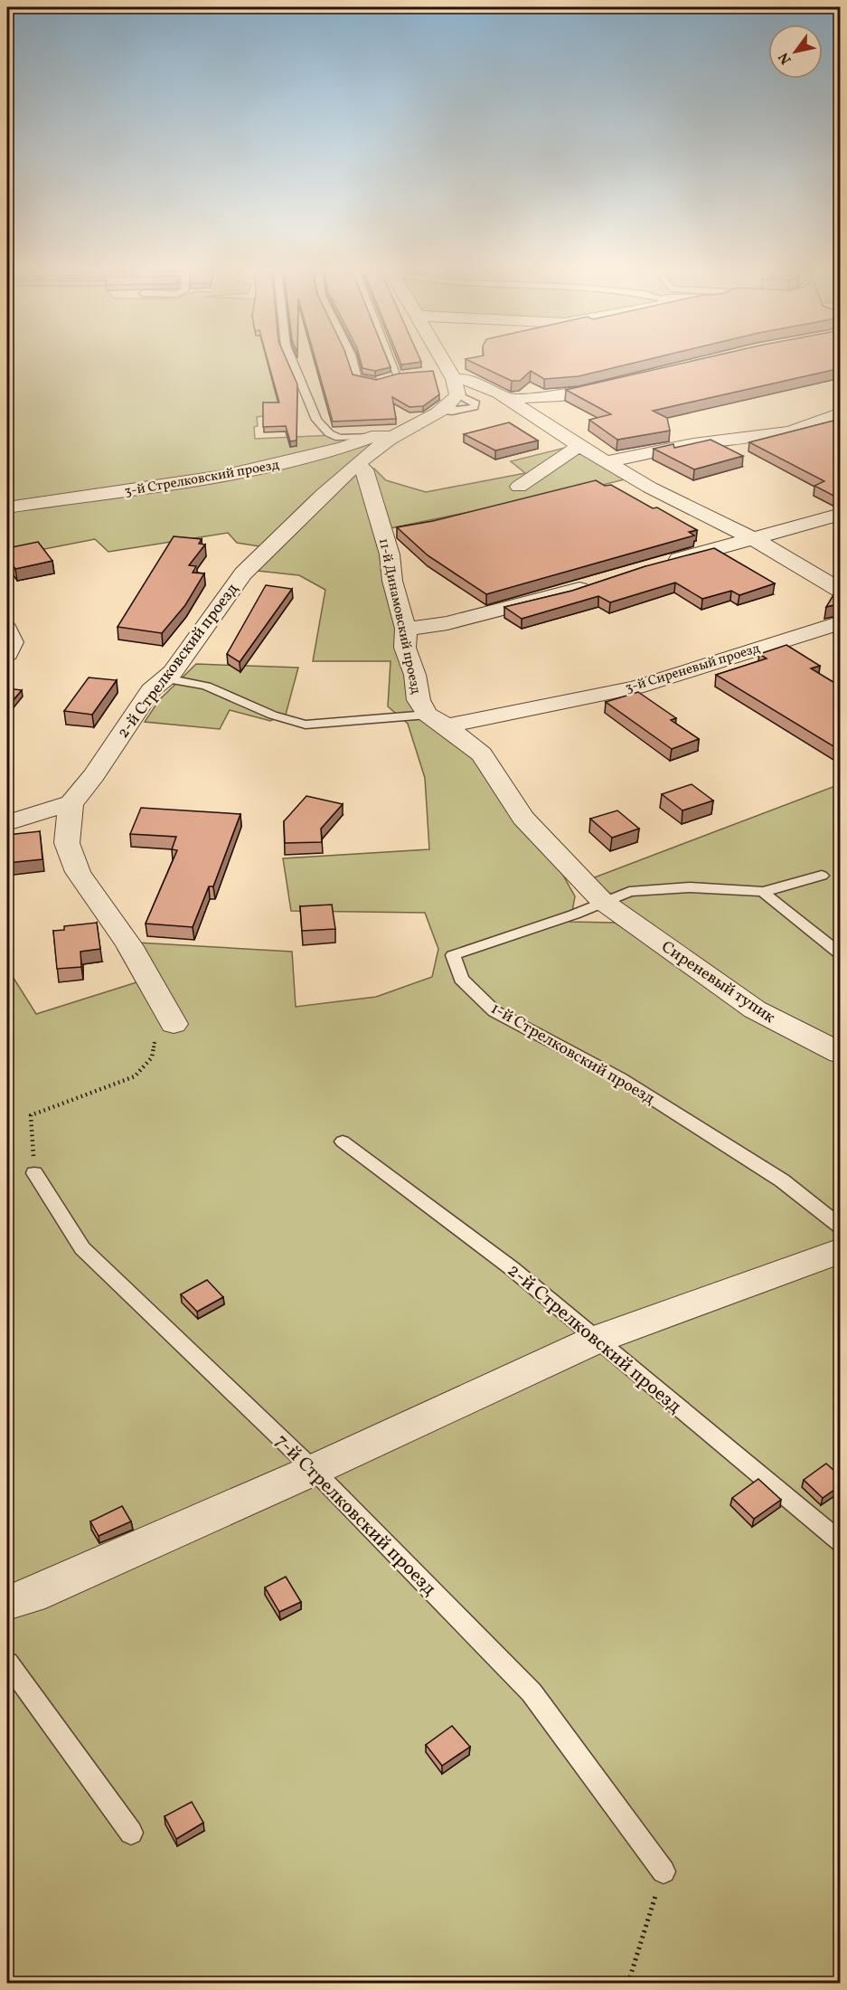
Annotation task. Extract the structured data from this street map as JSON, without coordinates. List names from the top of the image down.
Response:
{
  "streets": {
    "street": [
      "3-й Стрелковский проезд",
      "11-й Динамовский проезд",
      "2-й Стрелковский проезд",
      "3-й Сиреневый проезд",
      "Сиреневый тупик"
    ],
    "lane": ["1-й Стрелковский проезд", "7-й Стрелковский проезд"]
  },
  "crossings": [
    ["11-й Динамовский проезд", "2-й Стрелковский проезд"],
    ["11-й Динамовский проезд", "3-й Сиреневый проезд"],
    ["11-й Динамовский проезд", "Сиреневый тупик"],
    ["11-й Динамовский проезд", "1-й Стрелковский проезд"],
    ["Сиреневый тупик", "1-й Стрелковский проезд"]
  ],
  "north": "bottom left"
}
